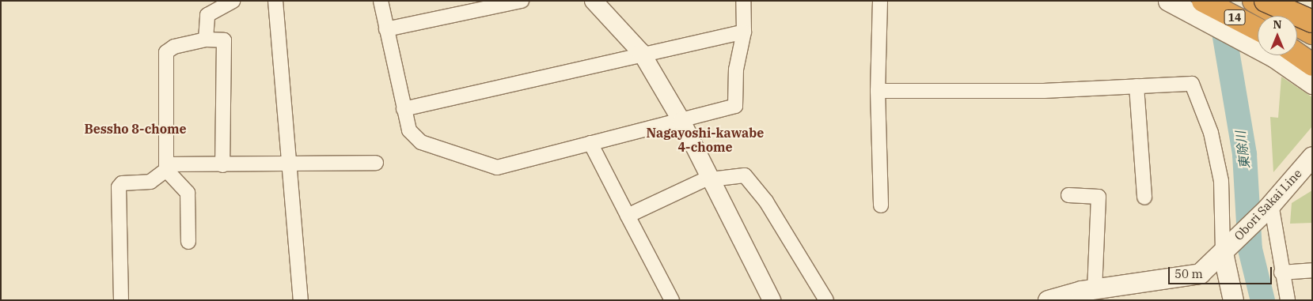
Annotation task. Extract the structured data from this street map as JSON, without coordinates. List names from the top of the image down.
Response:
{
  "streets": {
    "highway": ["14"],
    "main road": ["Obori Sakai Line"]
  },
  "districts": ["Bessho 8-chome", "Nagayoshi-kawabe 4-chome"],
  "water": ["東除川"],
  "scale_bar": "50 m",
  "north": "top"
}
